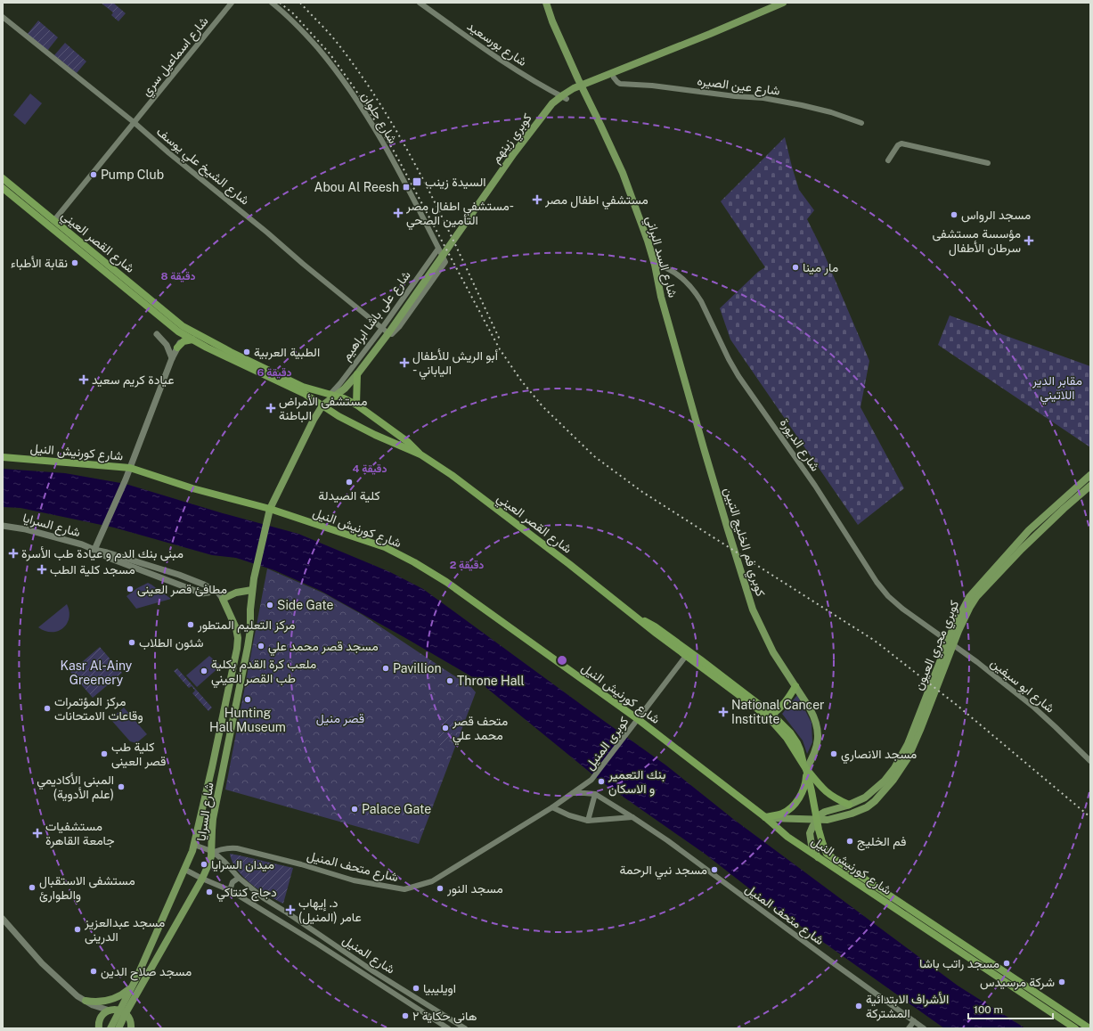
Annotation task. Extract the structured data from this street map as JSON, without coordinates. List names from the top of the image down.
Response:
{
  "streets": {
    "highway": ["شارع القصر العيني", "شارع كورنيش النيل"],
    "main road": [
      "كوبري زينهم",
      "شارع السد البراني",
      "شارع على باشا ابراهيم",
      "شارع السرايا",
      "كوبري فم الخليج التبين",
      "كوبري مجري العيون"
    ],
    "street": [
      "شارع بورسعيد",
      "شارع اسماعيل سري",
      "شارع عين الصيره",
      "شارع حلوان",
      "شارع الشيخ علي يوسف",
      "شارع الديورة",
      "شارع ابو سيفين",
      "كوبرى المنيل",
      "شارع متحف المنيل",
      "شارع المنيل"
    ]
  },
  "crossings": [
    ["شارع اسماعيل سري", "شارع الشيخ علي يوسف"],
    ["شارع اسماعيل سري", "شارع القصر العيني"],
    ["شارع حلوان", "شارع على باشا ابراهيم"],
    ["كوبري زينهم", "شارع على باشا ابراهيم"],
    ["شارع الشيخ علي يوسف", "شارع على باشا ابراهيم"],
    ["شارع القصر العيني", "شارع على باشا ابراهيم"],
    ["شارع القصر العيني", "شارع كورنيش النيل"],
    ["شارع السد البراني", "شارع الديورة"],
    ["شارع السد البراني", "كوبري فم الخليج التبين"],
    ["شارع على باشا ابراهيم", "شارع كورنيش النيل"],
    ["شارع على باشا ابراهيم", "شارع السرايا"],
    ["شارع الديورة", "شارع ابو سيفين"],
    ["شارع كورنيش النيل", "كوبرى المنيل"],
    ["شارع السرايا", "شارع متحف المنيل"],
    ["شارع السرايا", "شارع المنيل"],
    ["كوبرى المنيل", "شارع متحف المنيل"],
    ["شارع متحف المنيل", "شارع المنيل"]
  ],
  "parks": ["مقابر الدير اللاتيني", "Kasr Al-Ainy Greenery", "قصر منيل"],
  "places": {
    "other": [
      "Pump Club",
      "مسجد الرواس",
      "نقابة الأطباء",
      "مار مينا",
      "الطبية العربية",
      "كلية الصيدلة",
      "مطافئ قصر العينى",
      "Side Gate",
      "مركز التعليم المتطور",
      "شئون الطلاب",
      "مسجد قصر محمد علي",
      "Pavillion",
      "ملعب كرة القدم بكلية طب القصر العيني",
      "Throne Hall",
      "Hunting Hall Museum",
      "مركز المؤتمرات وقاعات الامتحانات",
      "متحف قصر محمد علي",
      "كلية طب قصر العينى",
      "مسجد الانصاري",
      "بنك التعمير و الاسكان",
      "المبنى الأكاديمي (علم الأدوية)",
      "Palace Gate",
      "فم الخليج",
      "ميدان السرايا",
      "مسجد نبي الرحمة",
      "مستشفى الاستقبال والطوارئ",
      "مسجد النور",
      "دجاج كنتاكي",
      "مسجد عبدالعزيز الدرينى",
      "مسجد راتب باشا",
      "مسجد صلاح الدين",
      "شركة مرسيدس",
      "اويليبيا",
      "الأشراف الابتدائية المشتركة",
      "هانى حكاية ٢"
    ],
    "transit": ["السيدة زينب", "Abou Al Reesh"],
    "health": [
      "مستشفي اطفال مصر",
      "مستشفي اطفال مصر- التأمين الصحي",
      "مؤسسة مستشفى سرطان الأطفال",
      "أبو الريش للأطفال - الياباني",
      "عيادة كريم سعيد",
      "مستشفى الأمراض الباطنة",
      "مبنى بنك الدم و عيادة طب الأسرة",
      "مسجد كلية الطب",
      "National Cancer Institute",
      "مستشفيات جامعة القاهرة",
      "د. إيهاب عامر (المنيل)"
    ]
  },
  "scale_bar": "100 m",
  "rings": [
    "8 دقيقة",
    "6 دقيقة",
    "4 دقيقة",
    "2 دقيقة"
  ]
}
